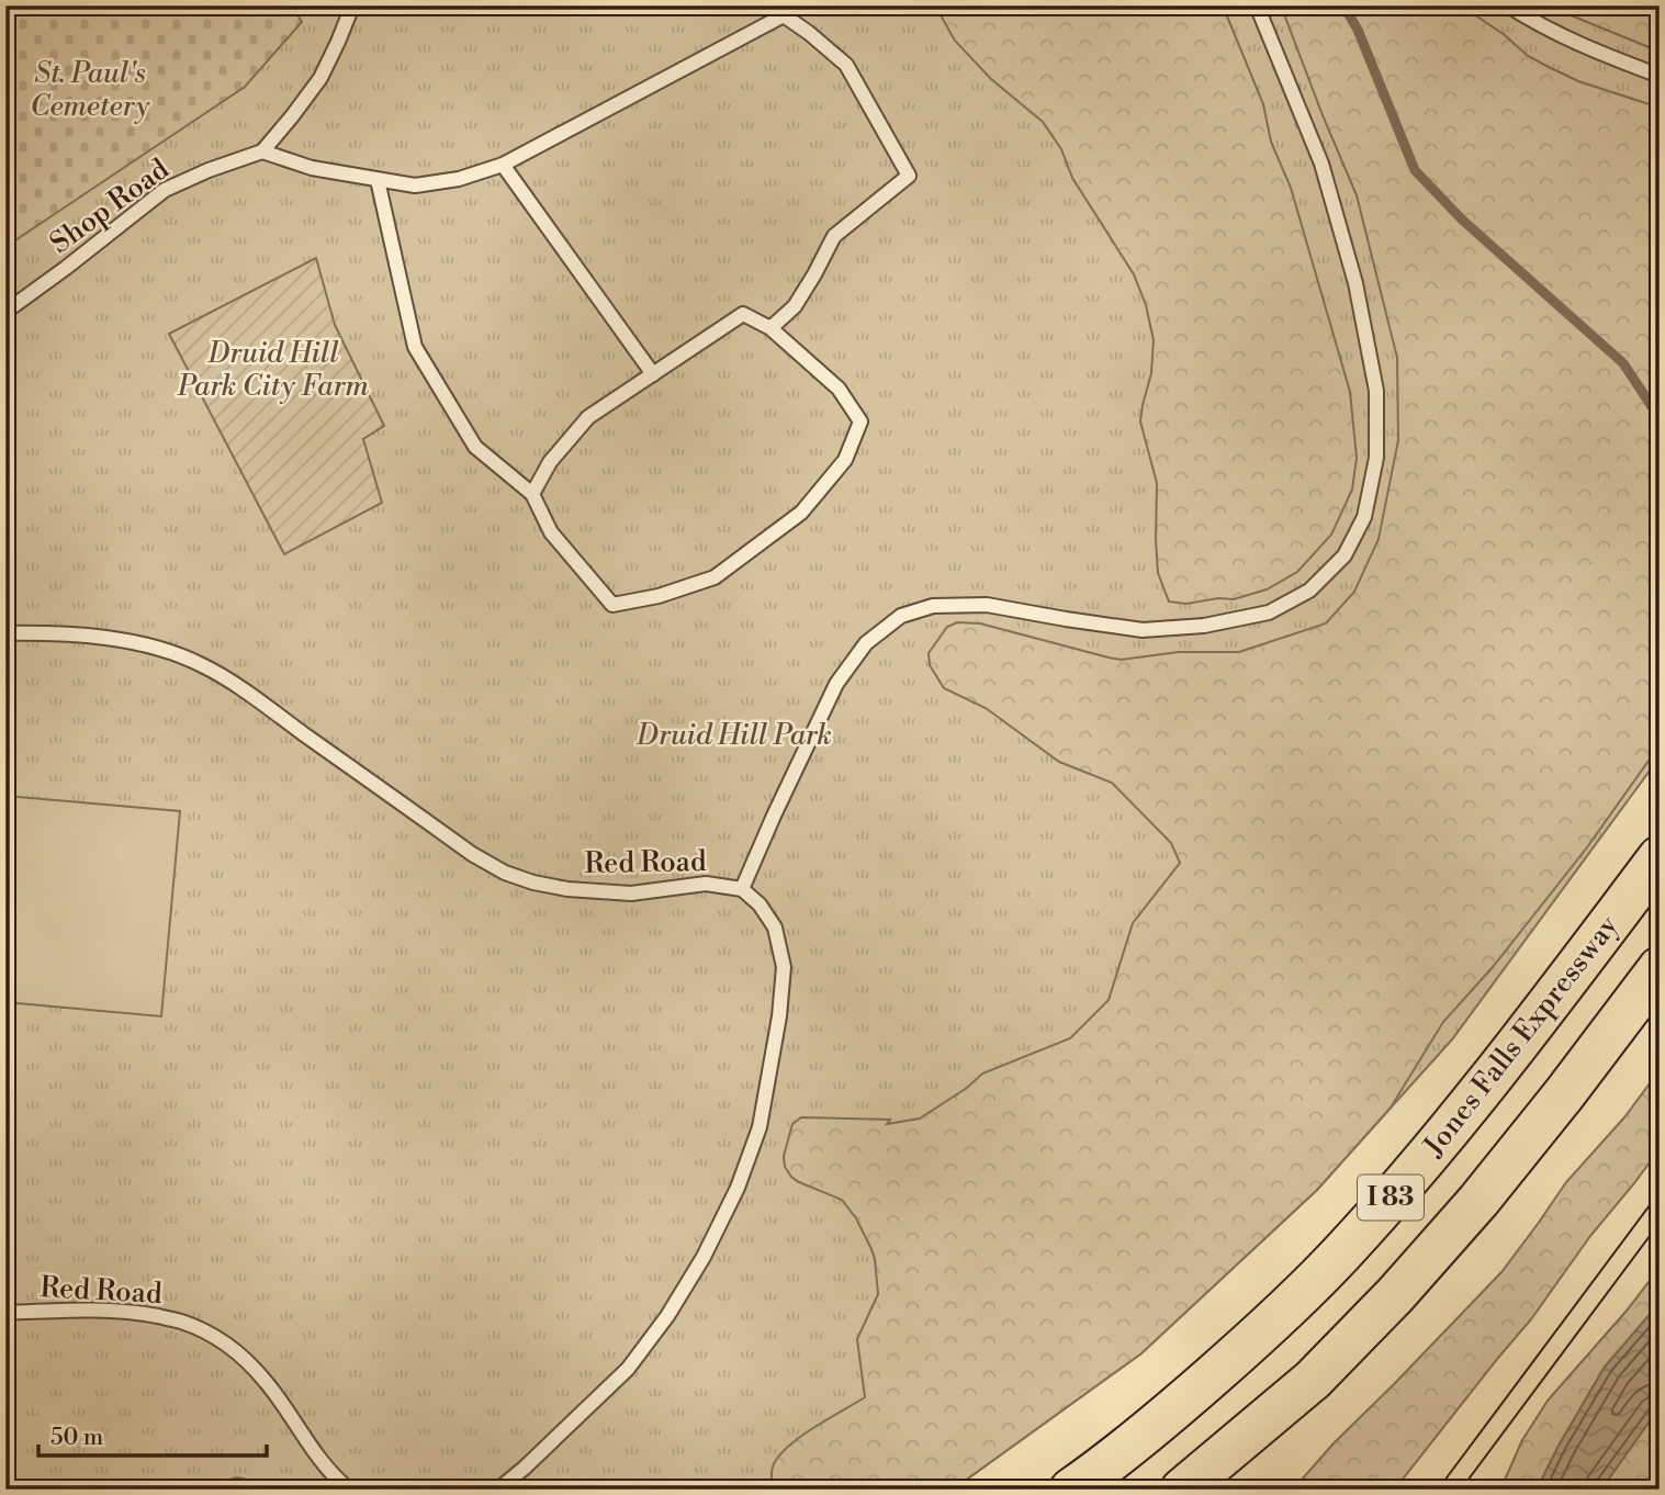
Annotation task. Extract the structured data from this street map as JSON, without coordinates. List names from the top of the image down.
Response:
{
  "streets": {
    "highway": ["Jones Falls Expressway", "I 83"],
    "lane": ["Shop Road", "Red Road"]
  },
  "parks": ["St. Paul's Cemetery", "Druid Hill Park City Farm", "Druid Hill Park"],
  "scale_bar": "50 m"
}
